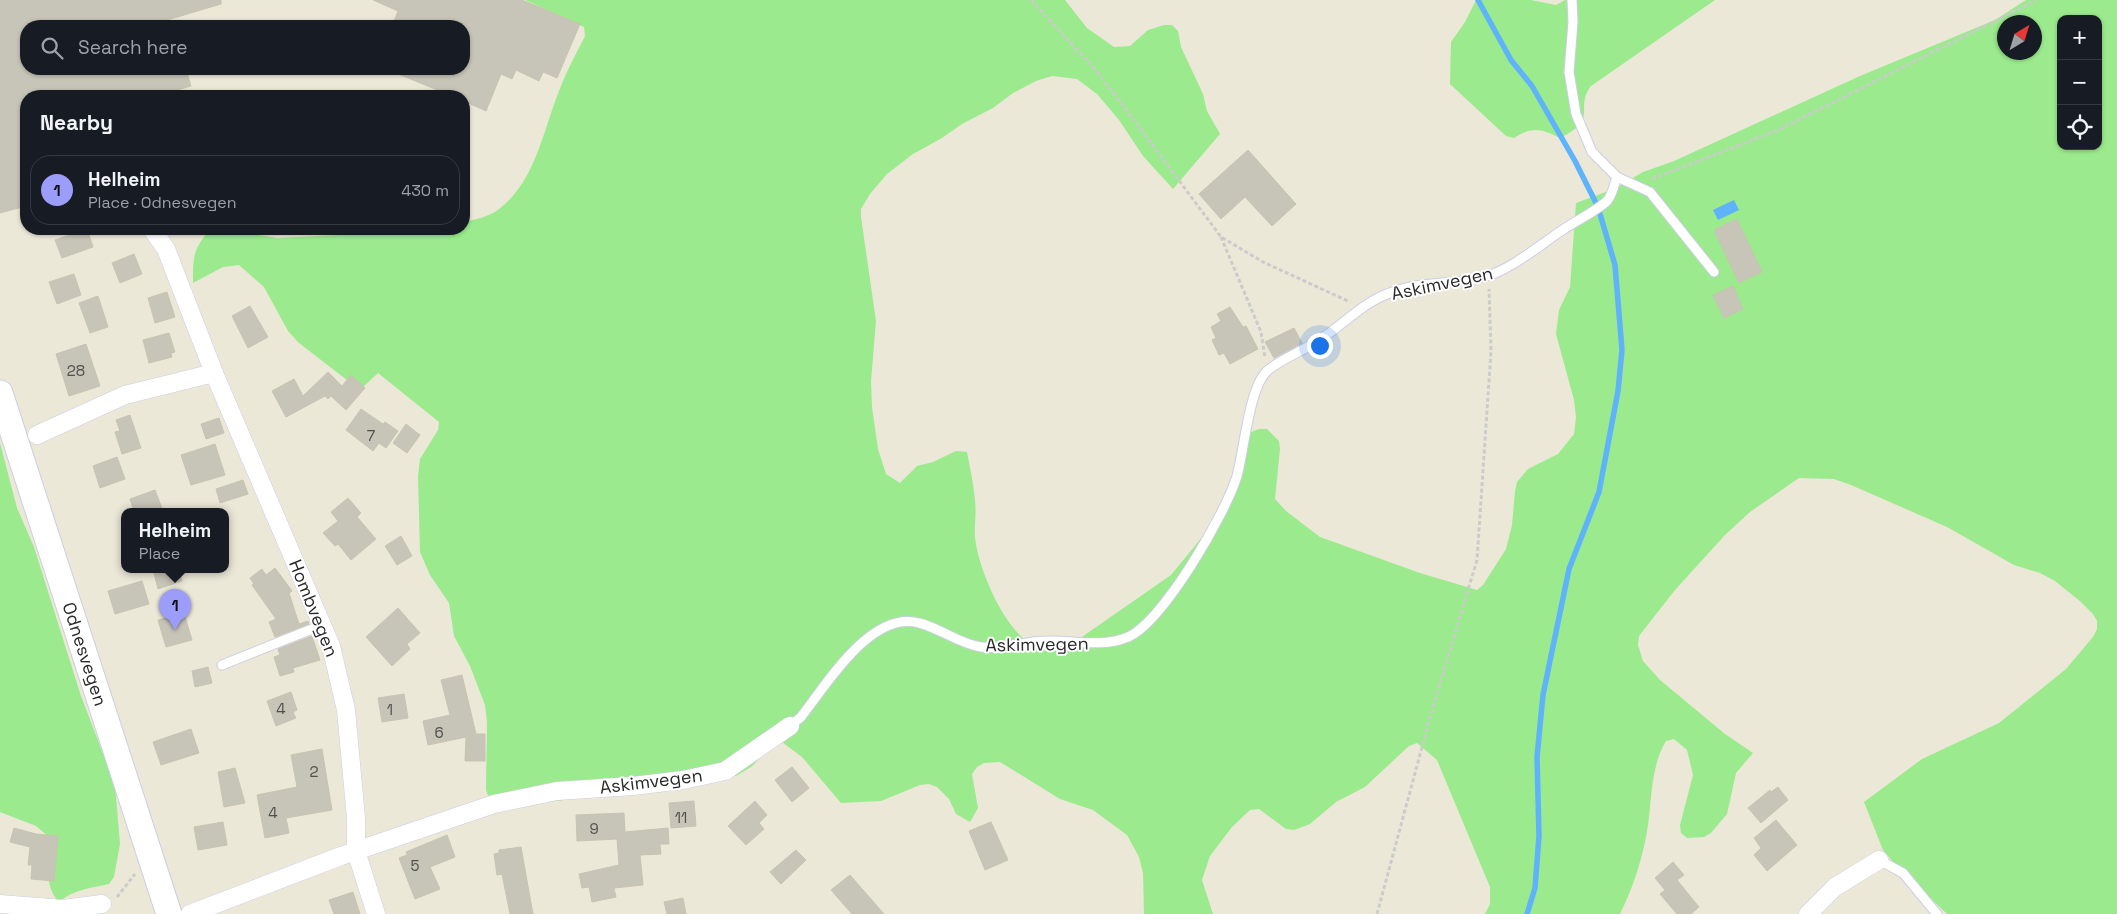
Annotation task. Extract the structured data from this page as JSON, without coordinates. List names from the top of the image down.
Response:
{
  "streets": {
    "main road": ["Odnesvegen"],
    "street": ["Askimvegen", "Hombvegen"]
  },
  "crossings": [
    ["Askimvegen", "Hombvegen"]
  ],
  "house_numbers": [
    "28",
    "7",
    "4",
    "1",
    "6",
    "2",
    "4",
    "11",
    "9",
    "5"
  ],
  "north": "top right",
  "page": {
    "map_buttons": ["+", "−"],
    "search": "Search here",
    "heading": "Nearby",
    "list": [
      {
        "mark": "1",
        "name": "Helheim",
        "note": "Place · Odnesvegen",
        "value": "430 m"
      }
    ],
    "popup": ["Helheim", "Place"],
    "pins": "1"
  }
}
